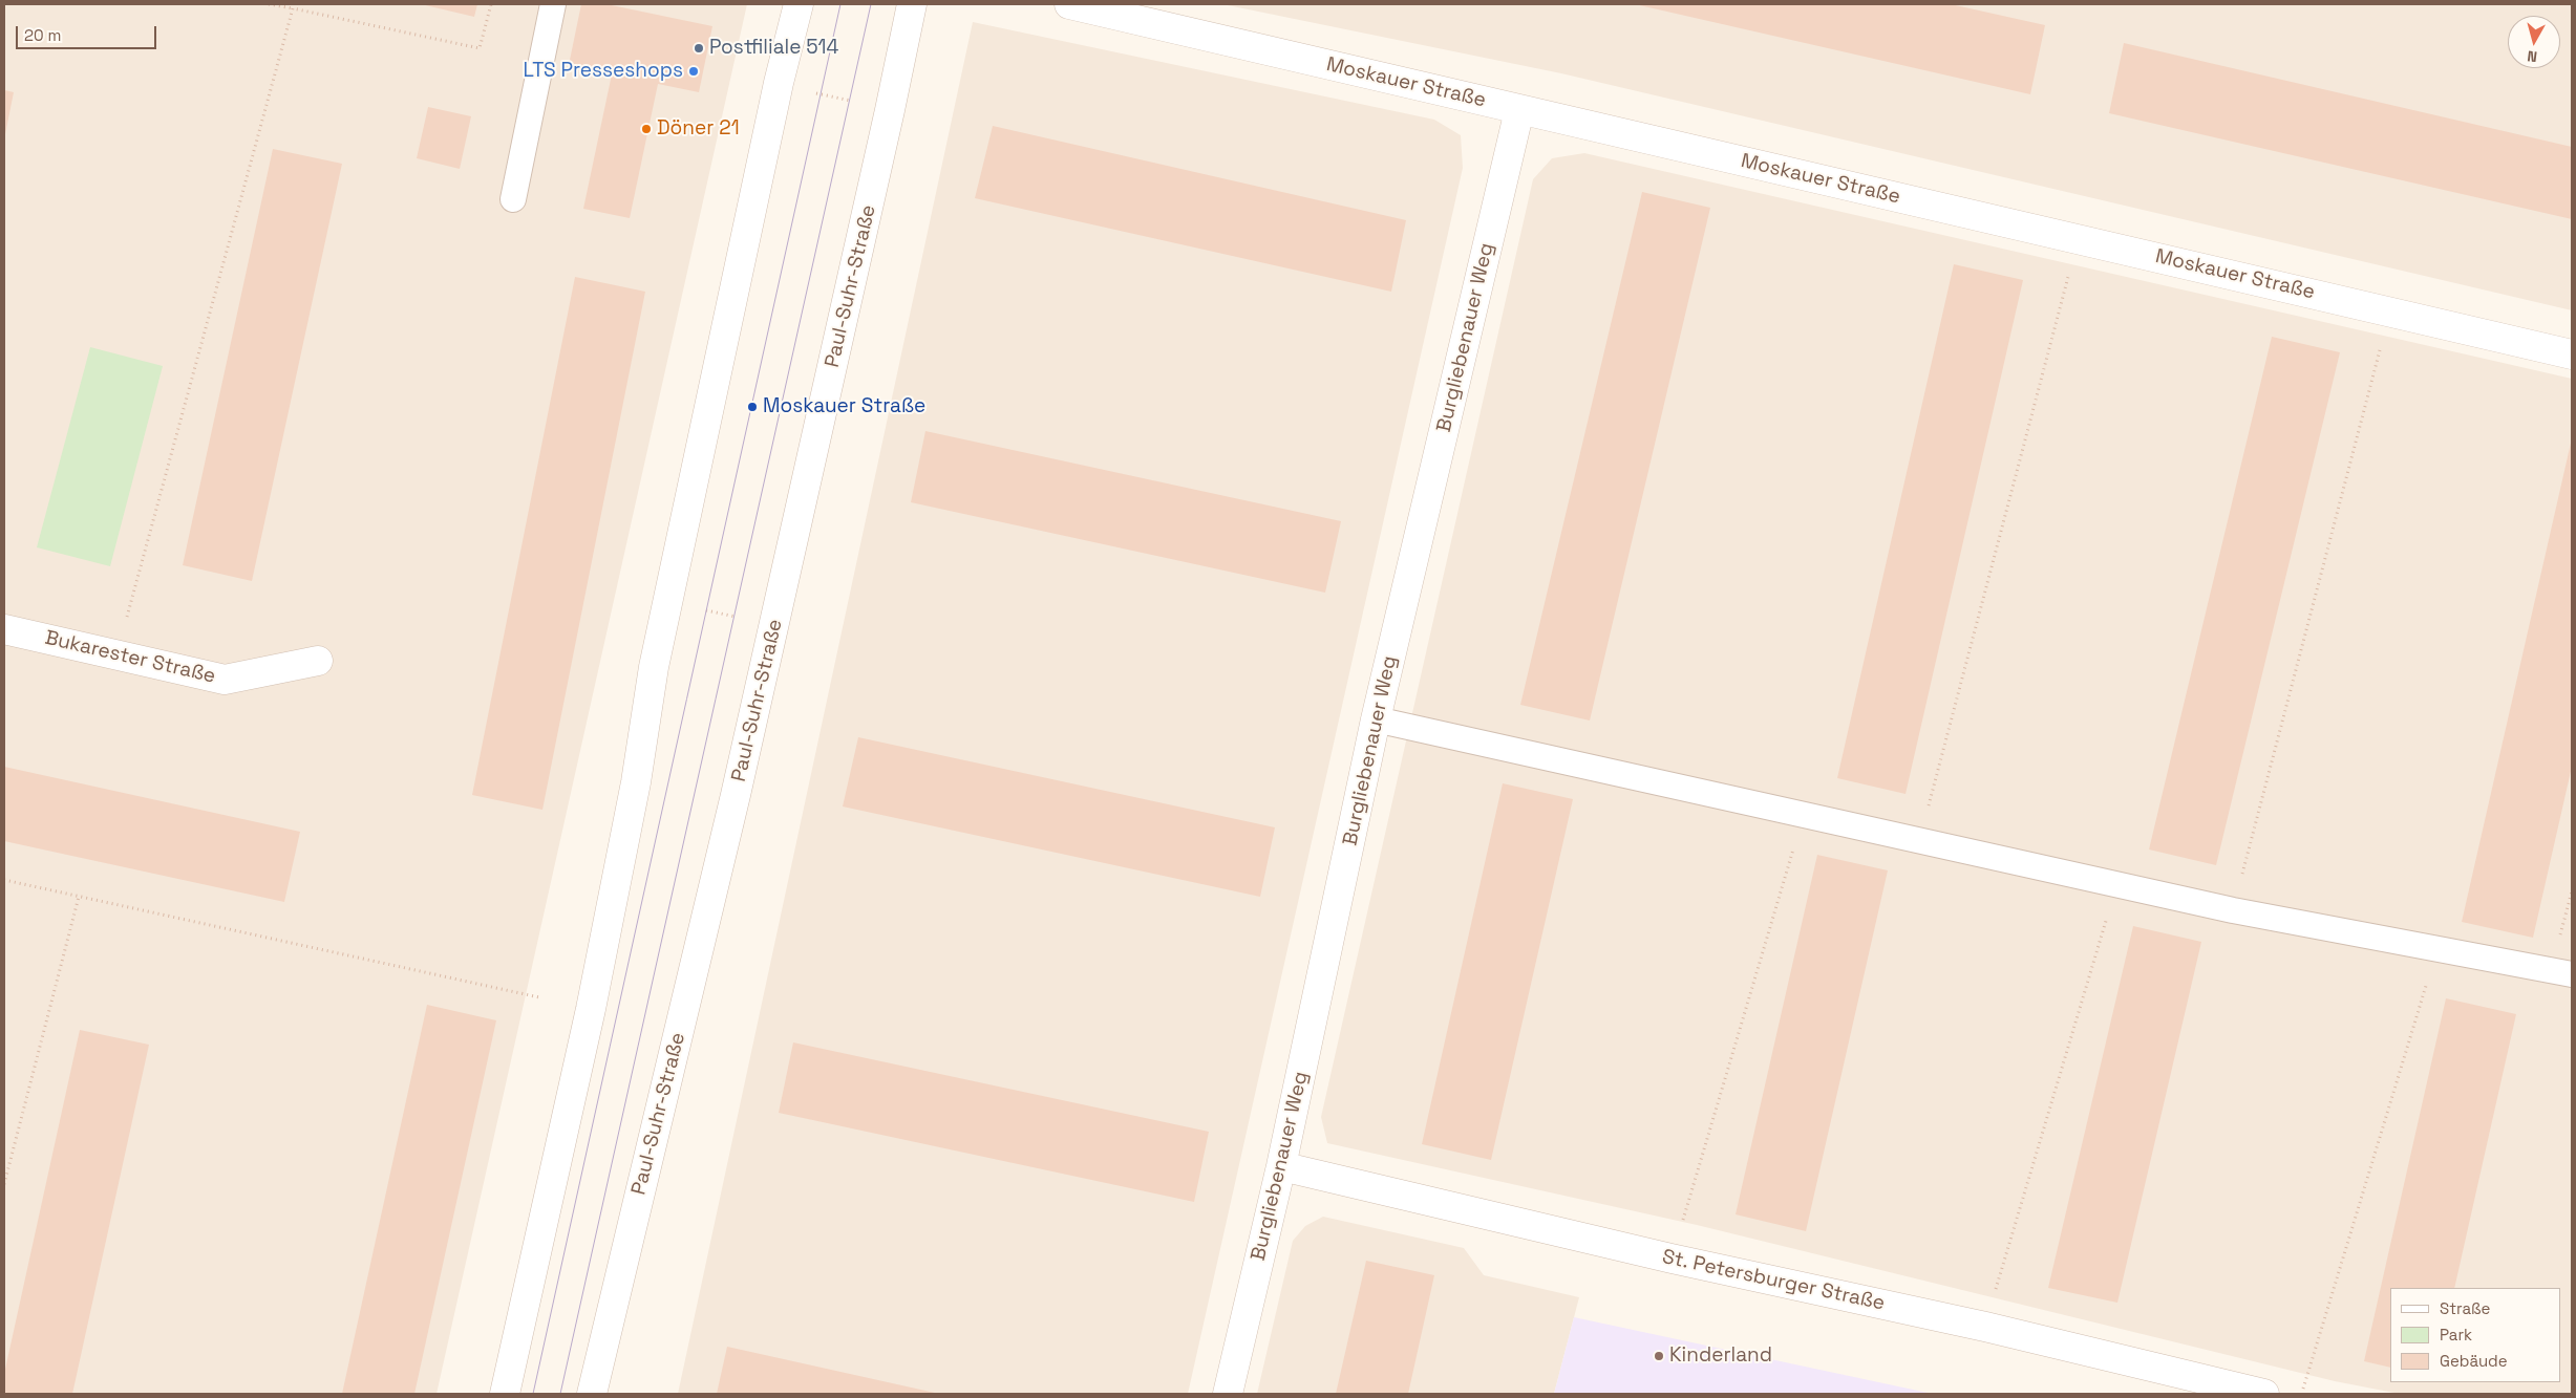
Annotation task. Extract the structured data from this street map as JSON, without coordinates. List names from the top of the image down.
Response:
{
  "streets": {
    "street": [
      "Moskauer Straße",
      "Paul-Suhr-Straße",
      "Burgliebenauer Weg",
      "Bukarester Straße",
      "St. Petersburger Straße"
    ]
  },
  "crossings": [
    ["Moskauer Straße", "Burgliebenauer Weg"],
    ["Burgliebenauer Weg", "St. Petersburger Straße"]
  ],
  "places": [
    "Postfiliale 514",
    "LTS Presseshops",
    "Döner 21",
    "Moskauer Straße",
    "Kinderland"
  ],
  "legend": ["Straße", "Park", "Gebäude"],
  "scale_bar": "20 m",
  "north": "bottom"
}
